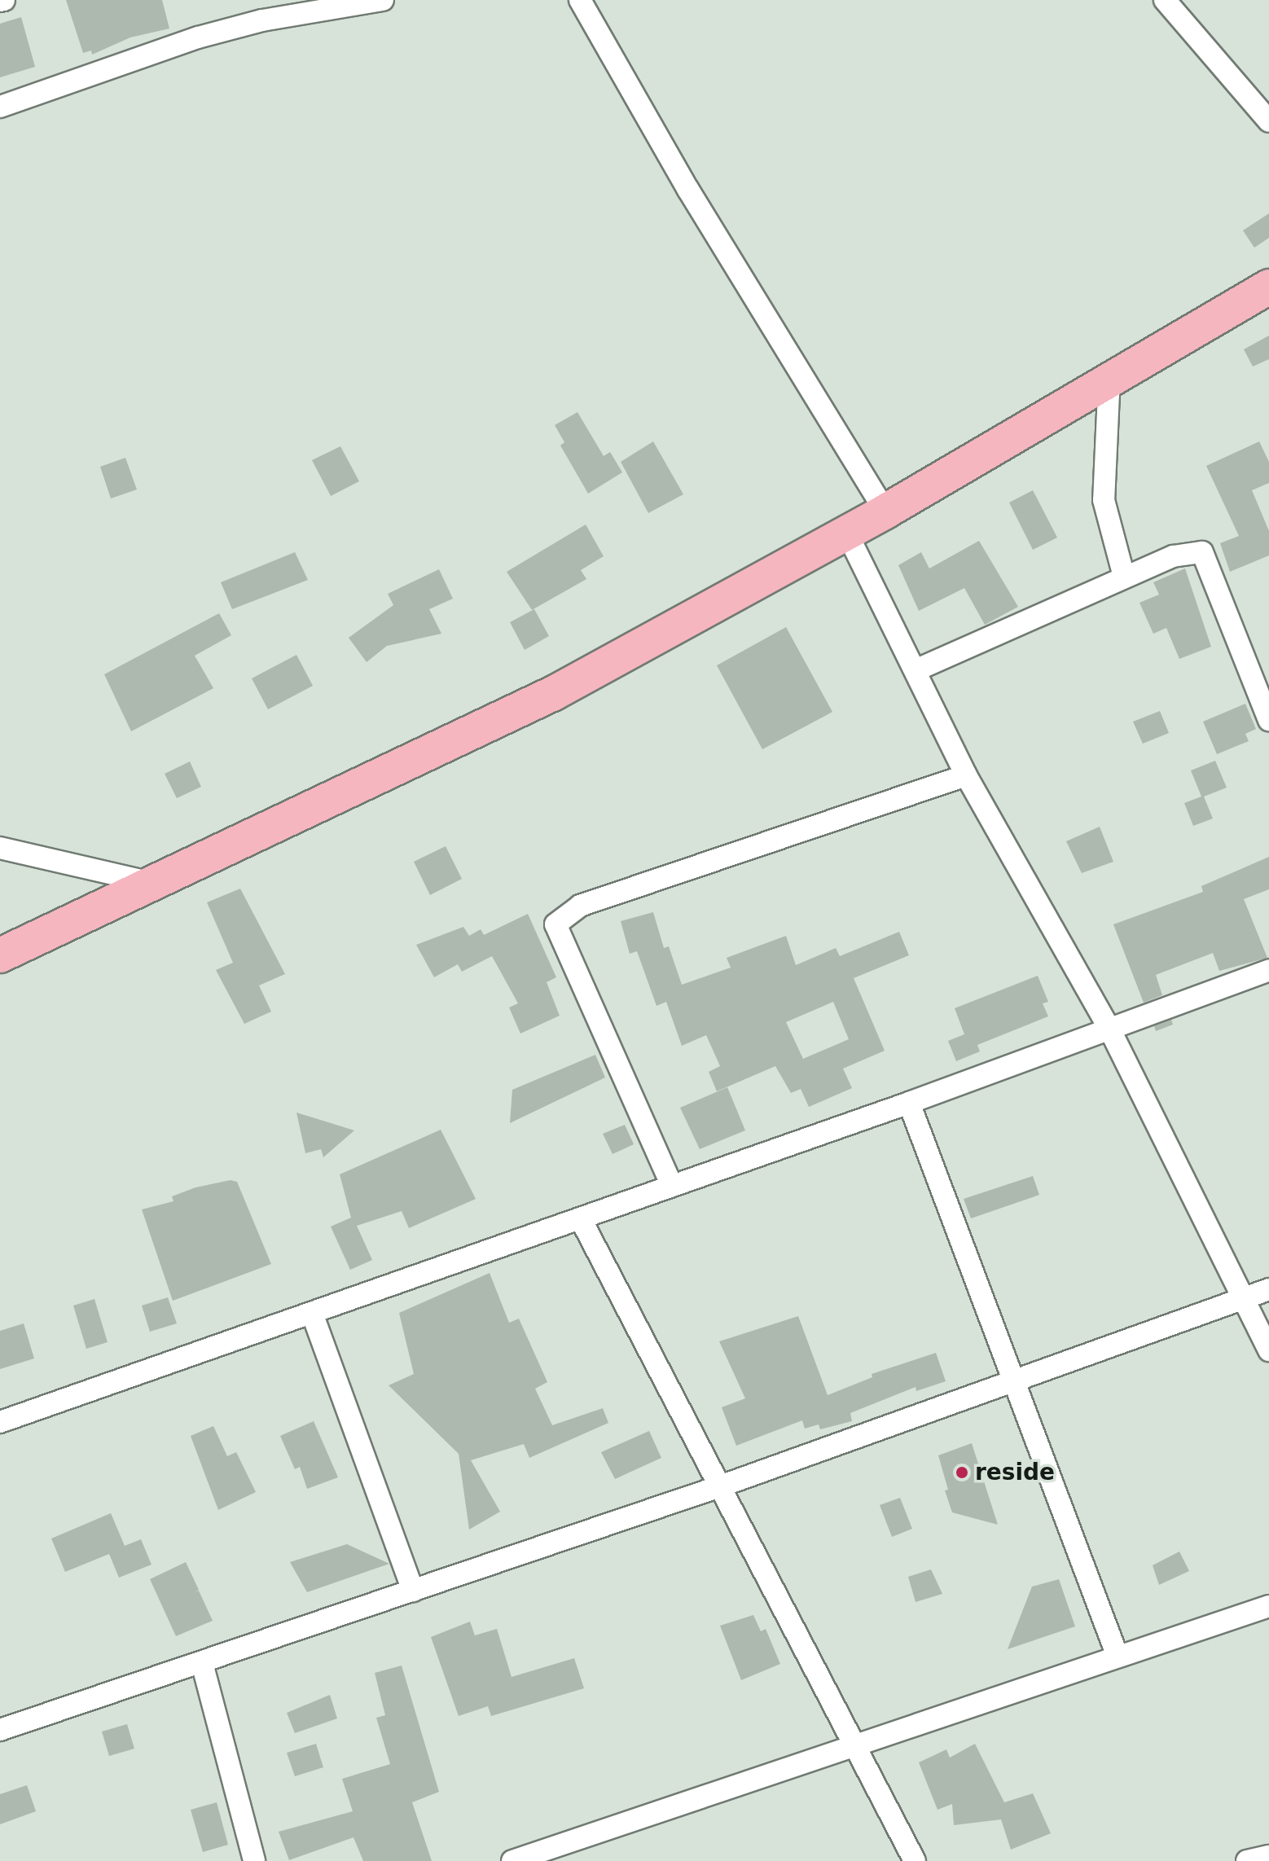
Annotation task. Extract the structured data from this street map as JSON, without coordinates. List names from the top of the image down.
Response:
{
  "places": ["reside"]
}
